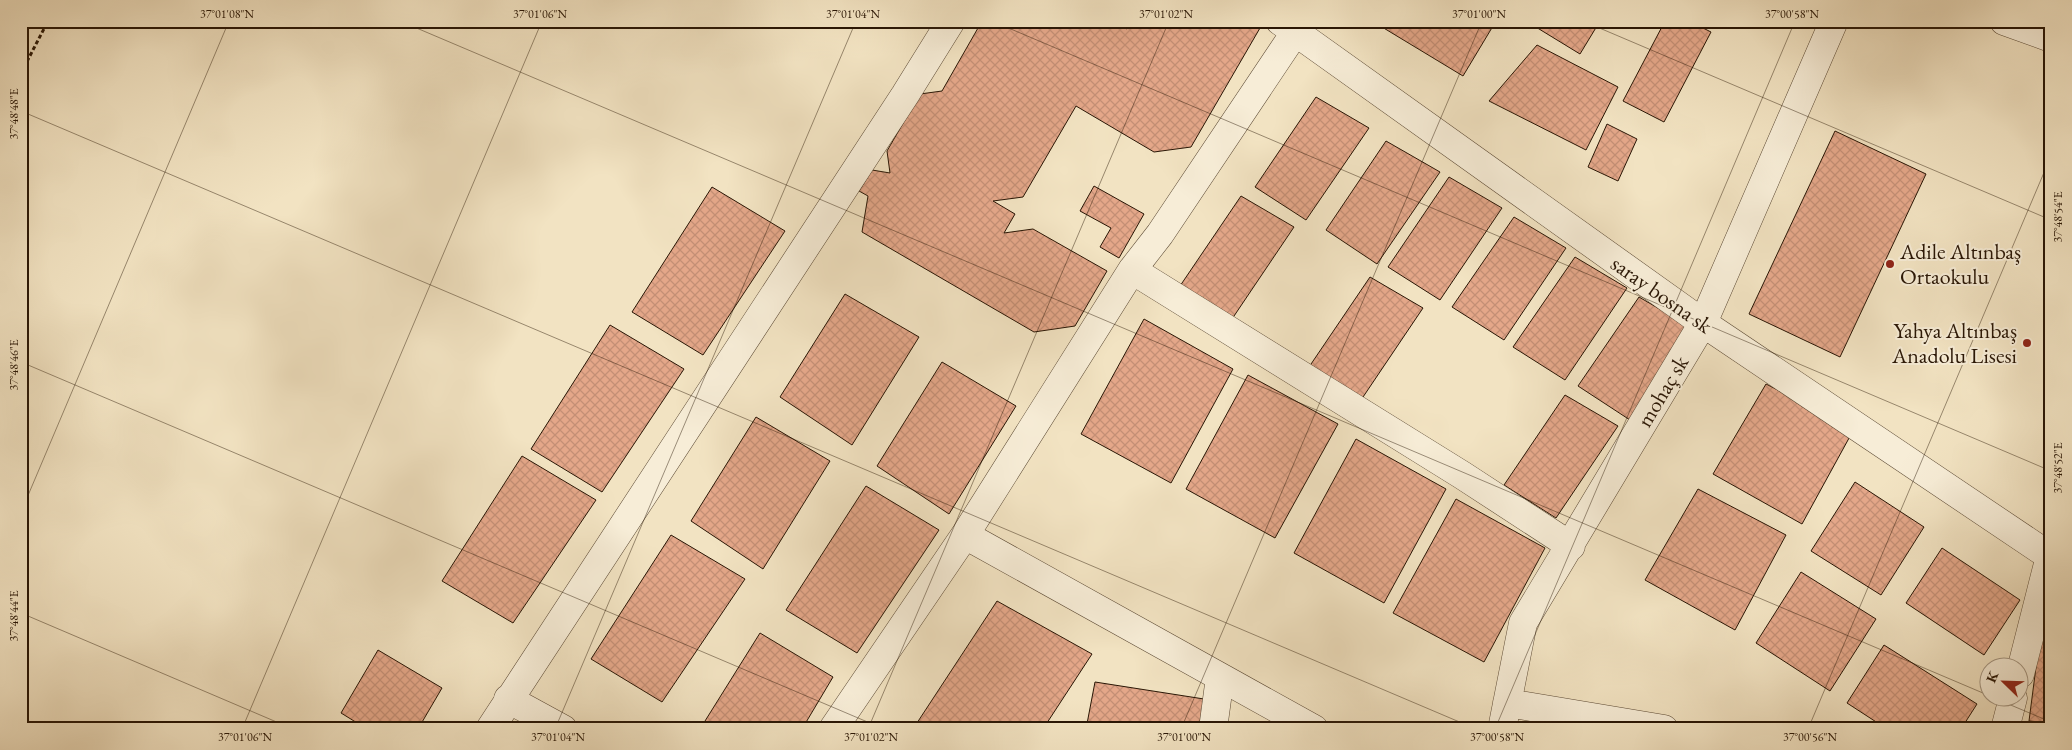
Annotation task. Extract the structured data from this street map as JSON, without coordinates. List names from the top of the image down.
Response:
{
  "streets": {
    "street": ["saray bosna sk", "mohaç sk"]
  },
  "crossings": [
    ["saray bosna sk", "mohaç sk"]
  ],
  "places": ["Adile Altınbaş Ortaokulu", "Yahya Altınbaş Anadolu Lisesi"],
  "north": "top left",
  "coordinates": [
    "37°01'08\"N",
    "37°01'06\"N",
    "37°01'04\"N",
    "37°01'02\"N",
    "37°01'00\"N",
    "37°00'58\"N",
    "37°48'48\"E",
    "37°48'54\"E",
    "37°48'46\"E",
    "37°48'52\"E",
    "37°48'44\"E",
    "37°00'56\"N"
  ]
}
